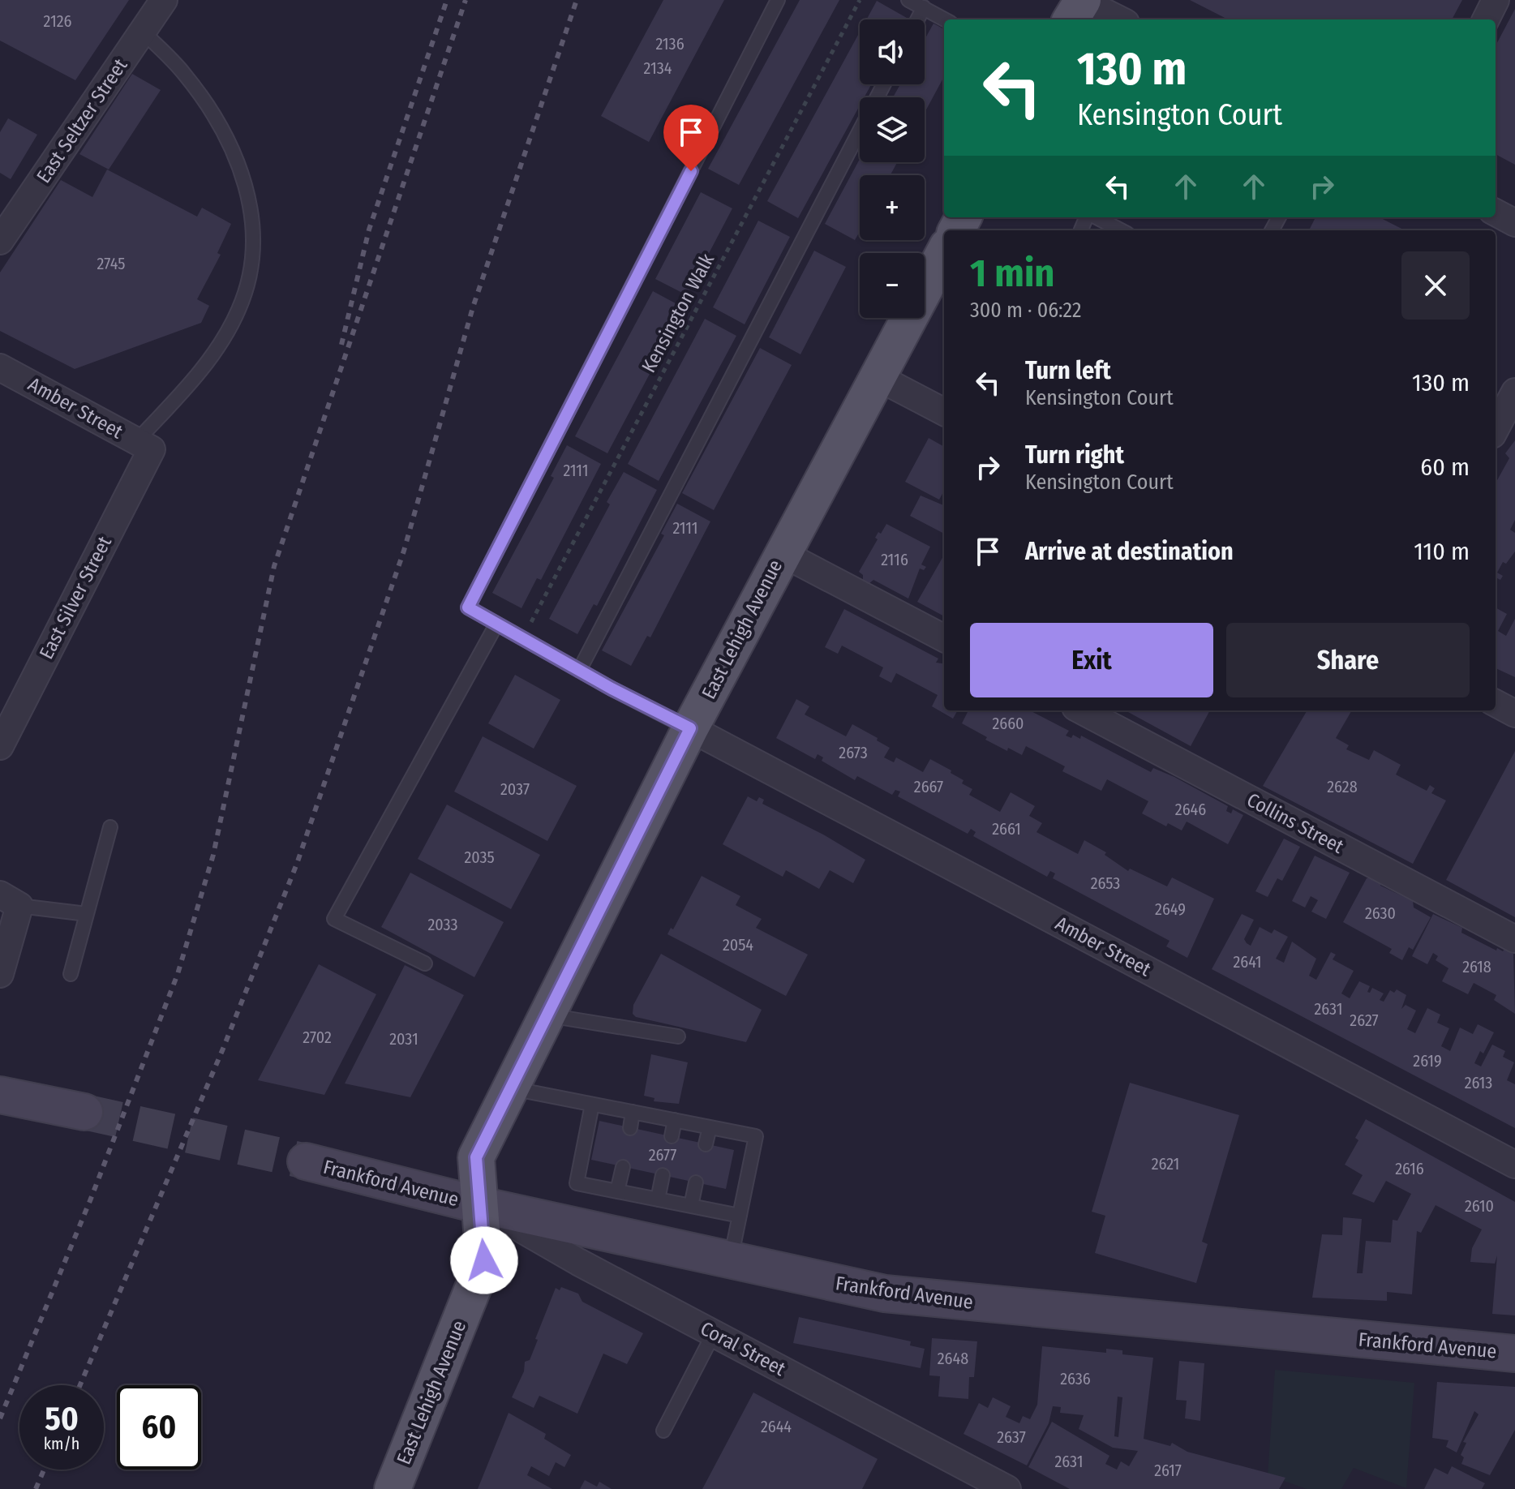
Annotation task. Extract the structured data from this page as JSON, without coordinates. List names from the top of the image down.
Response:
{
  "streets": {
    "main road": ["East Lehigh Avenue", "Frankford Avenue"],
    "street": [
      "East Seltzer Street",
      "Amber Street",
      "East Silver Street",
      "Collins Street",
      "Coral Street"
    ],
    "path": ["Kensington Walk"]
  },
  "crossings": [
    ["Amber Street", "East Silver Street"],
    ["Amber Street", "East Lehigh Avenue"],
    ["East Lehigh Avenue", "Frankford Avenue"],
    ["East Lehigh Avenue", "Coral Street"],
    ["Frankford Avenue", "Coral Street"]
  ],
  "house_numbers": [
    "2126",
    "2136",
    "2134",
    "2745",
    "2111",
    "2111",
    "2116",
    "2660",
    "2673",
    "2667",
    "2628",
    "2037",
    "2646",
    "2661",
    "2035",
    "2653",
    "2649",
    "2630",
    "2033",
    "2054",
    "2641",
    "2618",
    "2631",
    "2627",
    "2702",
    "2031",
    "2619",
    "2613",
    "2677",
    "2621",
    "2616",
    "2610",
    "2648",
    "2636",
    "2644",
    "2637",
    "2631",
    "2617"
  ],
  "page": {
    "map_buttons": ["+", "−"],
    "turn": ["130 m", "Kensington Court"],
    "heading": ["1 min", "300 m · 06:22"],
    "list": [
      {
        "name": "Turn left",
        "note": "Kensington Court",
        "value": "130 m"
      },
      {
        "name": "Turn right",
        "note": "Kensington Court",
        "value": "60 m"
      },
      {
        "name": "Arrive at destination",
        "value": "110 m"
      }
    ],
    "buttons": ["Exit", "Share"],
    "speed": "50 km/h",
    "limit": "60"
  }
}
